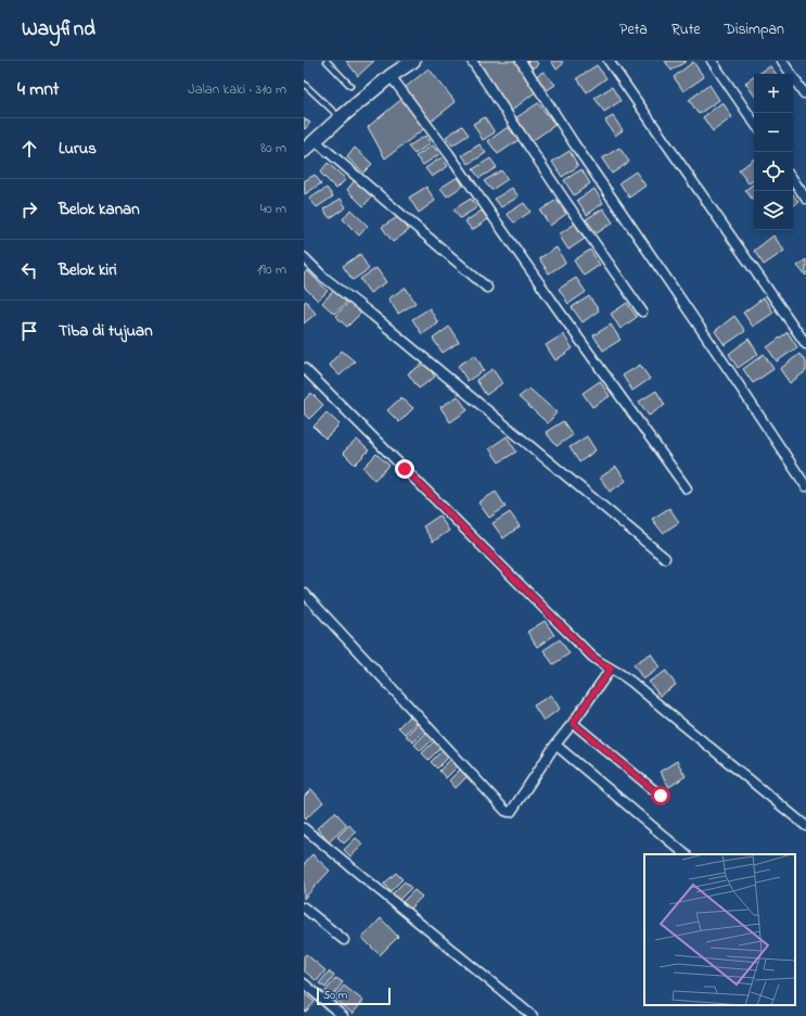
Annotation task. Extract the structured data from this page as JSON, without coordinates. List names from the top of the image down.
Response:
{
  "scale_bar": "50 m",
  "page": {
    "header": "Wayfind",
    "nav": ["Peta", "Rute", "Disimpan"],
    "heading": ["4 mnt", "Jalan kaki · 310 m"],
    "map_buttons": ["+", "−"],
    "list": [
      ["Lurus", "80 m"],
      ["Belok kanan", "40 m"],
      ["Belok kiri", "190 m"],
      "Tiba di tujuan"
    ],
    "scale": "50 m"
  }
}
